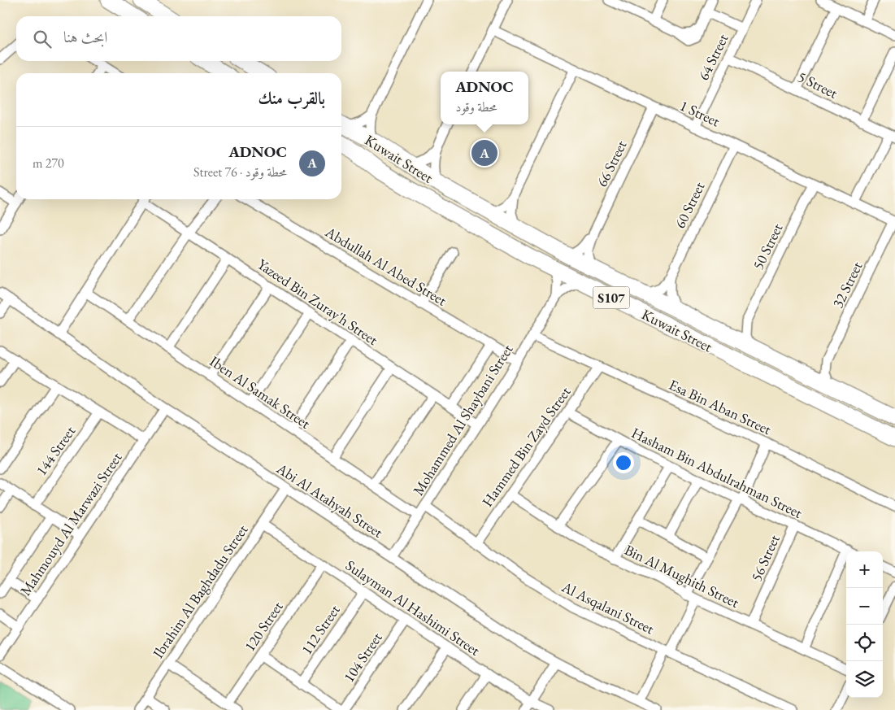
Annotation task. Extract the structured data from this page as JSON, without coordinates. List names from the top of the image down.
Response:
{
  "streets": {
    "main road": ["Kuwait Street", "S107"],
    "street": [
      "64 Street",
      "5 Street",
      "1 Street",
      "66 Street",
      "60 Street",
      "50 Street",
      "Abdullah Al Abed Street",
      "32 Street",
      "Yazeed Bin Zuray'h Street",
      "Iben Al Samak Street",
      "Esa Bin Aban Street",
      "Mohammed Al Shaybani Street",
      "Hammed Bin Zayd Street",
      "144 Street",
      "Hasham Bin Abdulrahman Street",
      "Abi Al Atahyah Street",
      "Mahmouyd Al Marwazi Street",
      "56 Street",
      "Bin Al Mughith Street",
      "Ibrahim Al Baghdadu Street",
      "Sulayman Al Hashimi Street",
      "Al Asqalani Street",
      "120 Street",
      "112 Street",
      "104 Street"
    ]
  },
  "crossings": [
    ["64 Street", "5 Street"],
    ["64 Street", "1 Street"],
    ["1 Street", "66 Street"],
    ["1 Street", "60 Street"],
    ["1 Street", "50 Street"],
    ["1 Street", "32 Street"],
    ["Kuwait Street", "66 Street"],
    ["Kuwait Street", "60 Street"],
    ["Kuwait Street", "50 Street"],
    ["Kuwait Street", "Mohammed Al Shaybani Street"],
    ["Abdullah Al Abed Street", "Mohammed Al Shaybani Street"],
    ["Yazeed Bin Zuray'h Street", "Mohammed Al Shaybani Street"],
    ["Iben Al Samak Street", "Mohammed Al Shaybani Street"],
    ["Esa Bin Aban Street", "Mohammed Al Shaybani Street"],
    ["Esa Bin Aban Street", "Hammed Bin Zayd Street"],
    ["Mohammed Al Shaybani Street", "Abi Al Atahyah Street"],
    ["Mohammed Al Shaybani Street", "Al Asqalani Street"],
    ["Hammed Bin Zayd Street", "Hasham Bin Abdulrahman Street"],
    ["Hammed Bin Zayd Street", "Bin Al Mughith Street"],
    ["Hammed Bin Zayd Street", "Al Asqalani Street"],
    ["Hasham Bin Abdulrahman Street", "56 Street"],
    ["Abi Al Atahyah Street", "Mahmouyd Al Marwazi Street"],
    ["Abi Al Atahyah Street", "Ibrahim Al Baghdadu Street"],
    ["56 Street", "Bin Al Mughith Street"],
    ["Ibrahim Al Baghdadu Street", "Sulayman Al Hashimi Street"],
    ["Sulayman Al Hashimi Street", "120 Street"],
    ["Sulayman Al Hashimi Street", "112 Street"],
    ["Sulayman Al Hashimi Street", "104 Street"]
  ],
  "page": {
    "search": "ابحث هنا",
    "popup": ["ADNOC", "محطة وقود"],
    "heading": "بالقرب منك",
    "list": [
      {
        "mark": "A",
        "name": "ADNOC",
        "note": "محطة وقود · 76 Street",
        "value": "270 m"
      }
    ],
    "pins": "A",
    "map_buttons": ["+", "−"]
  }
}
